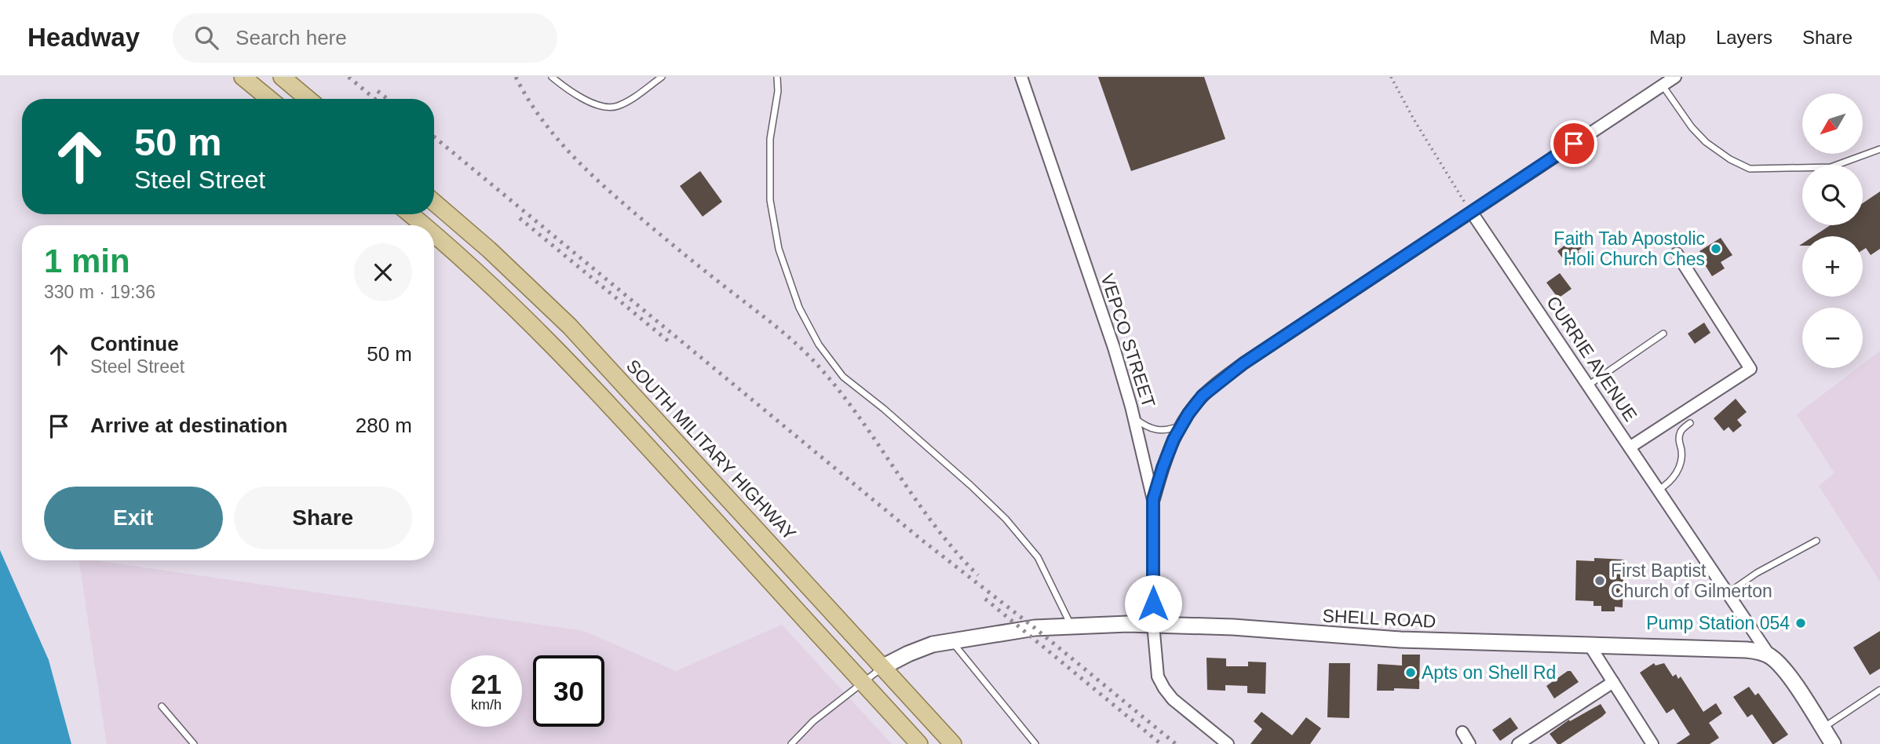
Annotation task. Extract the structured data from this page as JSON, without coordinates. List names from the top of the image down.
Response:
{
  "streets": {
    "main road": ["SOUTH MILITARY HIGHWAY"],
    "street": ["VEPCO STREET", "CURRIE AVENUE", "SHELL ROAD"]
  },
  "crossings": [
    ["VEPCO STREET", "SHELL ROAD"],
    ["CURRIE AVENUE", "SHELL ROAD"],
    ["SOUTH MILITARY HIGHWAY", "SHELL ROAD"]
  ],
  "places": [
    "Faith Tab Apostolic Holi Church Ches",
    "First Baptist Church of Gilmerton",
    "Pump Station 054",
    "Apts on Shell Rd"
  ],
  "north": "bottom left",
  "page": {
    "header": "Headway",
    "search": "Search here",
    "nav": ["Map", "Layers", "Share"],
    "map_buttons": ["+", "−"],
    "turn": ["50 m", "Steel Street"],
    "heading": ["1 min", "330 m · 19:36"],
    "list": [
      {
        "name": "Continue",
        "note": "Steel Street",
        "value": "50 m"
      },
      {
        "name": "Arrive at destination",
        "value": "280 m"
      }
    ],
    "buttons": ["Exit", "Share"],
    "speed": "21 km/h",
    "limit": "30"
  }
}
